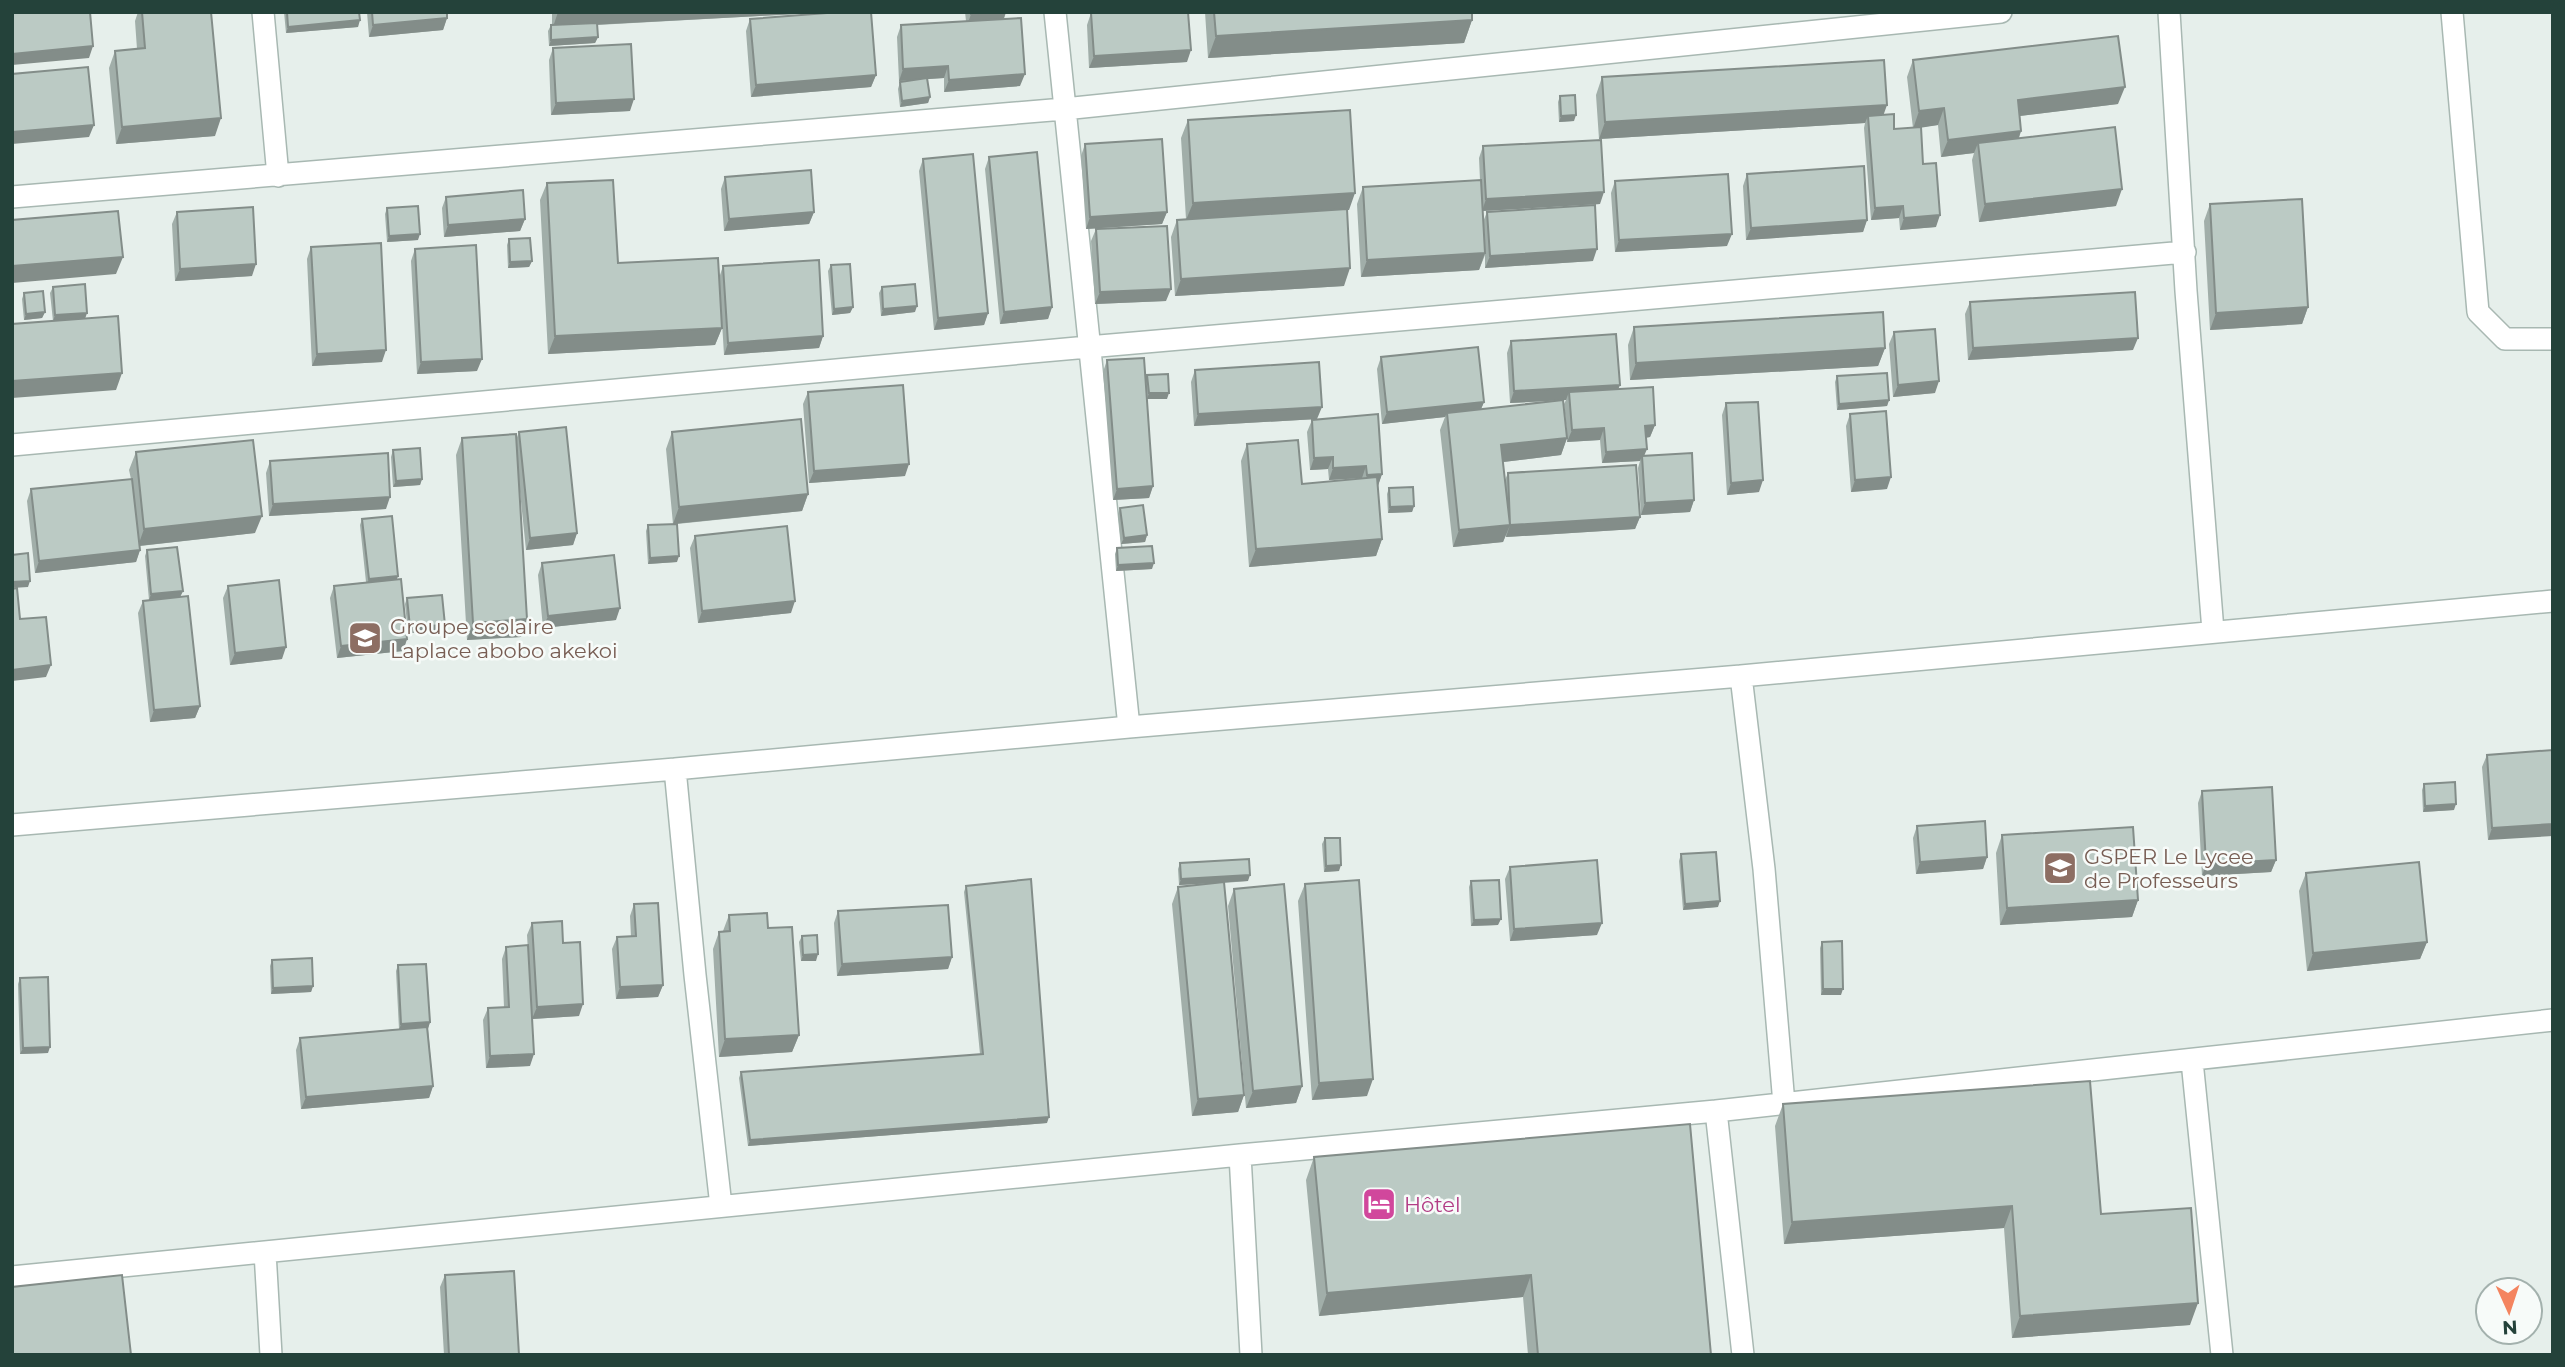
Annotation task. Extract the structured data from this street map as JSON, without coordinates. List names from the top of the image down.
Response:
{
  "places": {
    "school or university": ["Groupe scolaire Laplace abobo akekoi", "GSPER Le Lycee de Professeurs"],
    "hotel": ["Hôtel"]
  },
  "north": "bottom"
}
